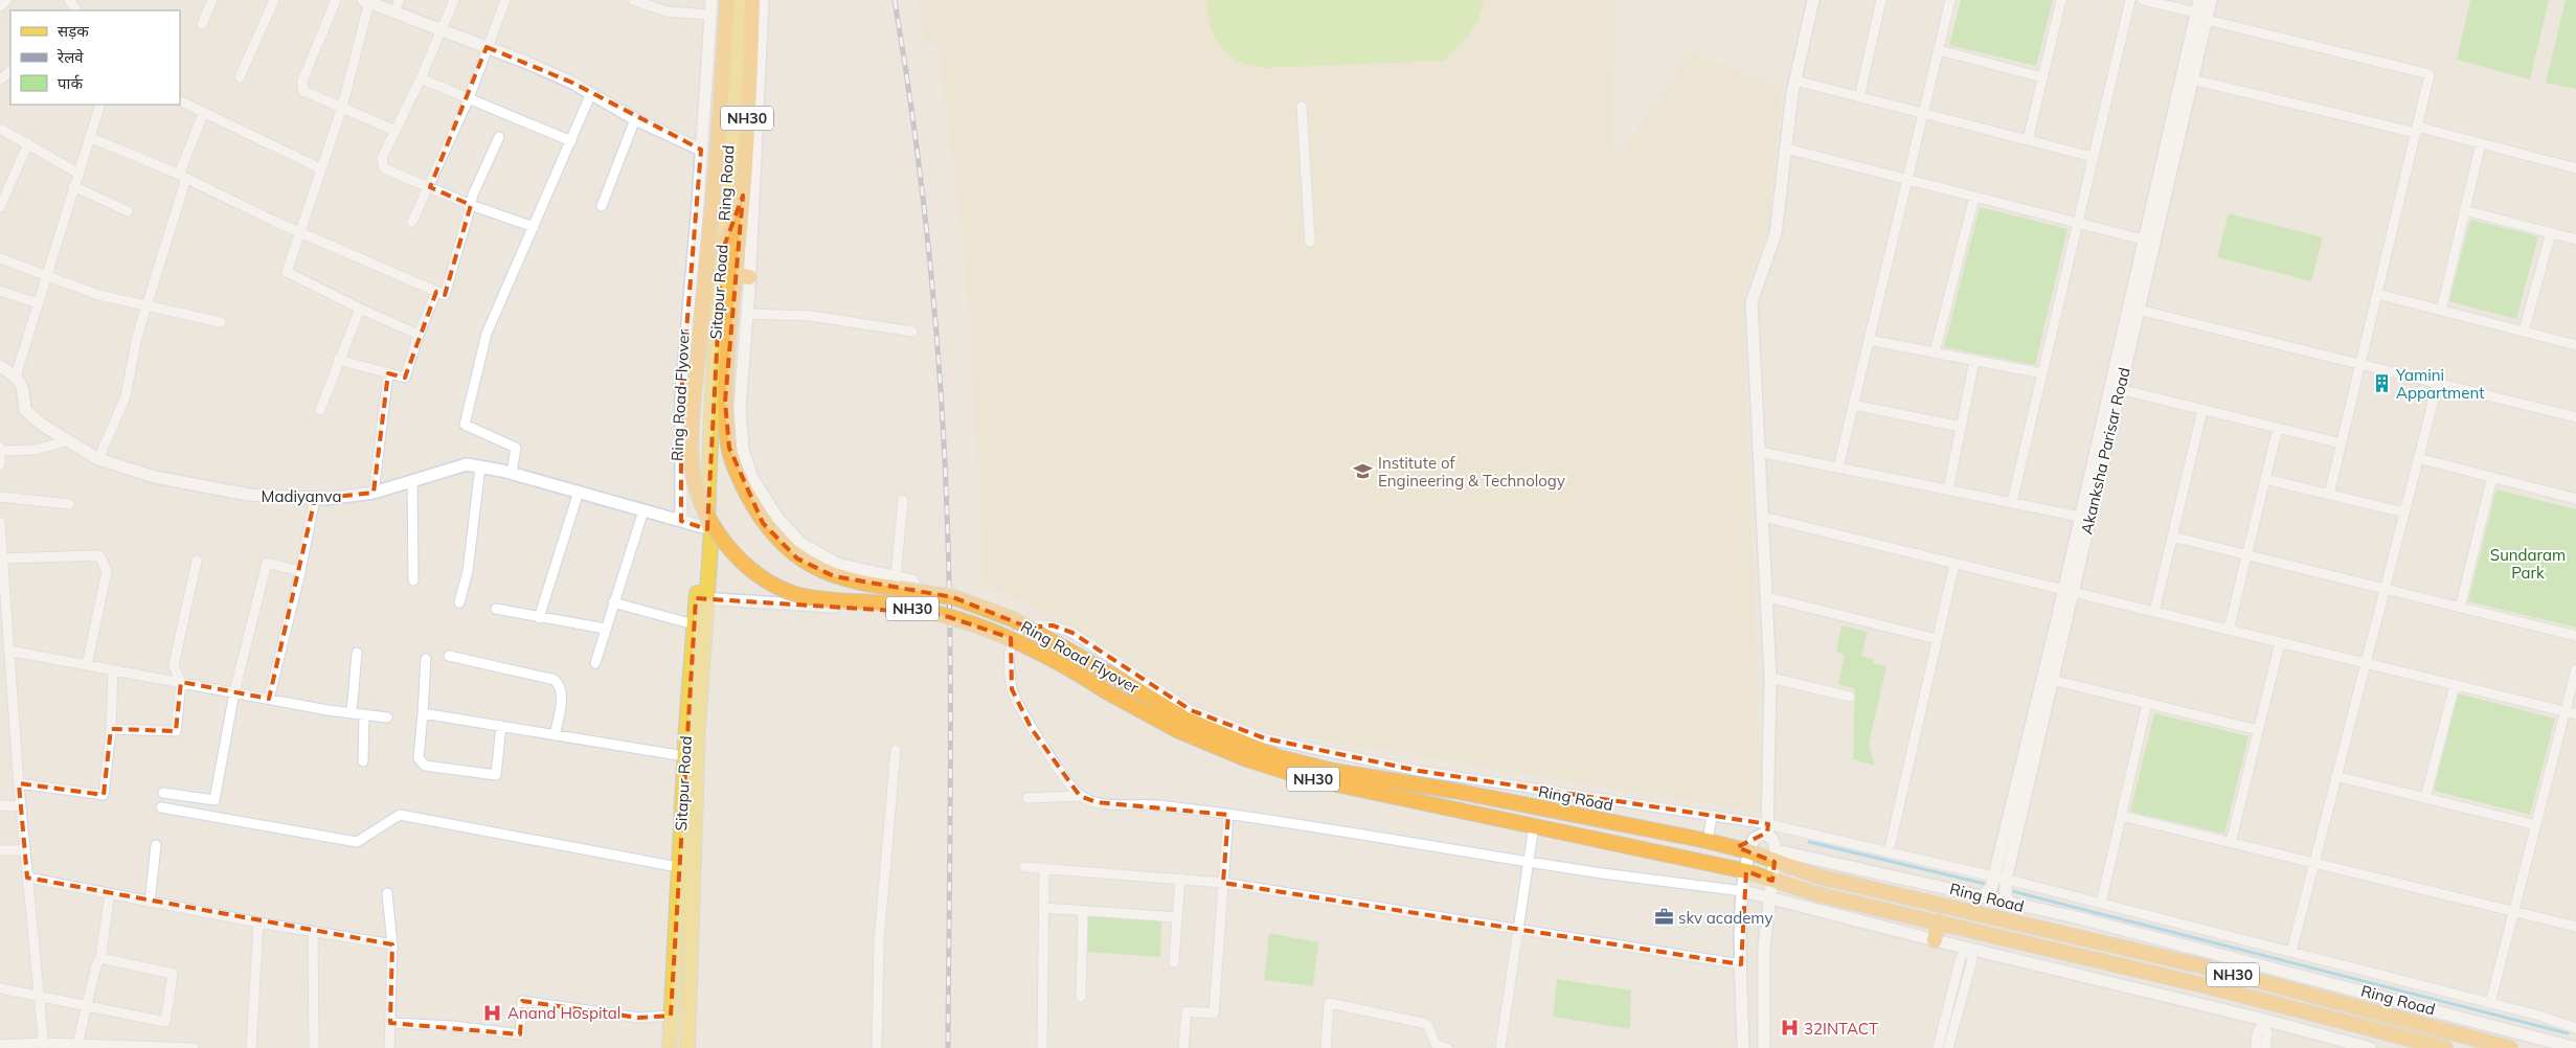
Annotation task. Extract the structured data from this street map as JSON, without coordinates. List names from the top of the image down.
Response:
{
  "streets": {
    "highway": ["NH30", "Ring Road", "Ring Road Flyover"],
    "main road": ["Sitapur Road"],
    "street": ["Akanksha Parisar Road", "Madiyanva"]
  },
  "crossings": [
    ["NH30", "Ring Road Flyover"],
    ["Ring Road", "Ring Road Flyover"],
    ["Sitapur Road", "Madiyanva"]
  ],
  "parks": ["Sundaram Park"],
  "places": {
    "building": ["Yamini Appartment"],
    "school or university": ["Institute of Engineering & Technology"],
    "office": ["skv academy"],
    "hospital": ["Anand Hospital", "32INTACT"]
  },
  "legend": ["सड़क", "रेलवे", "पार्क"]
}
